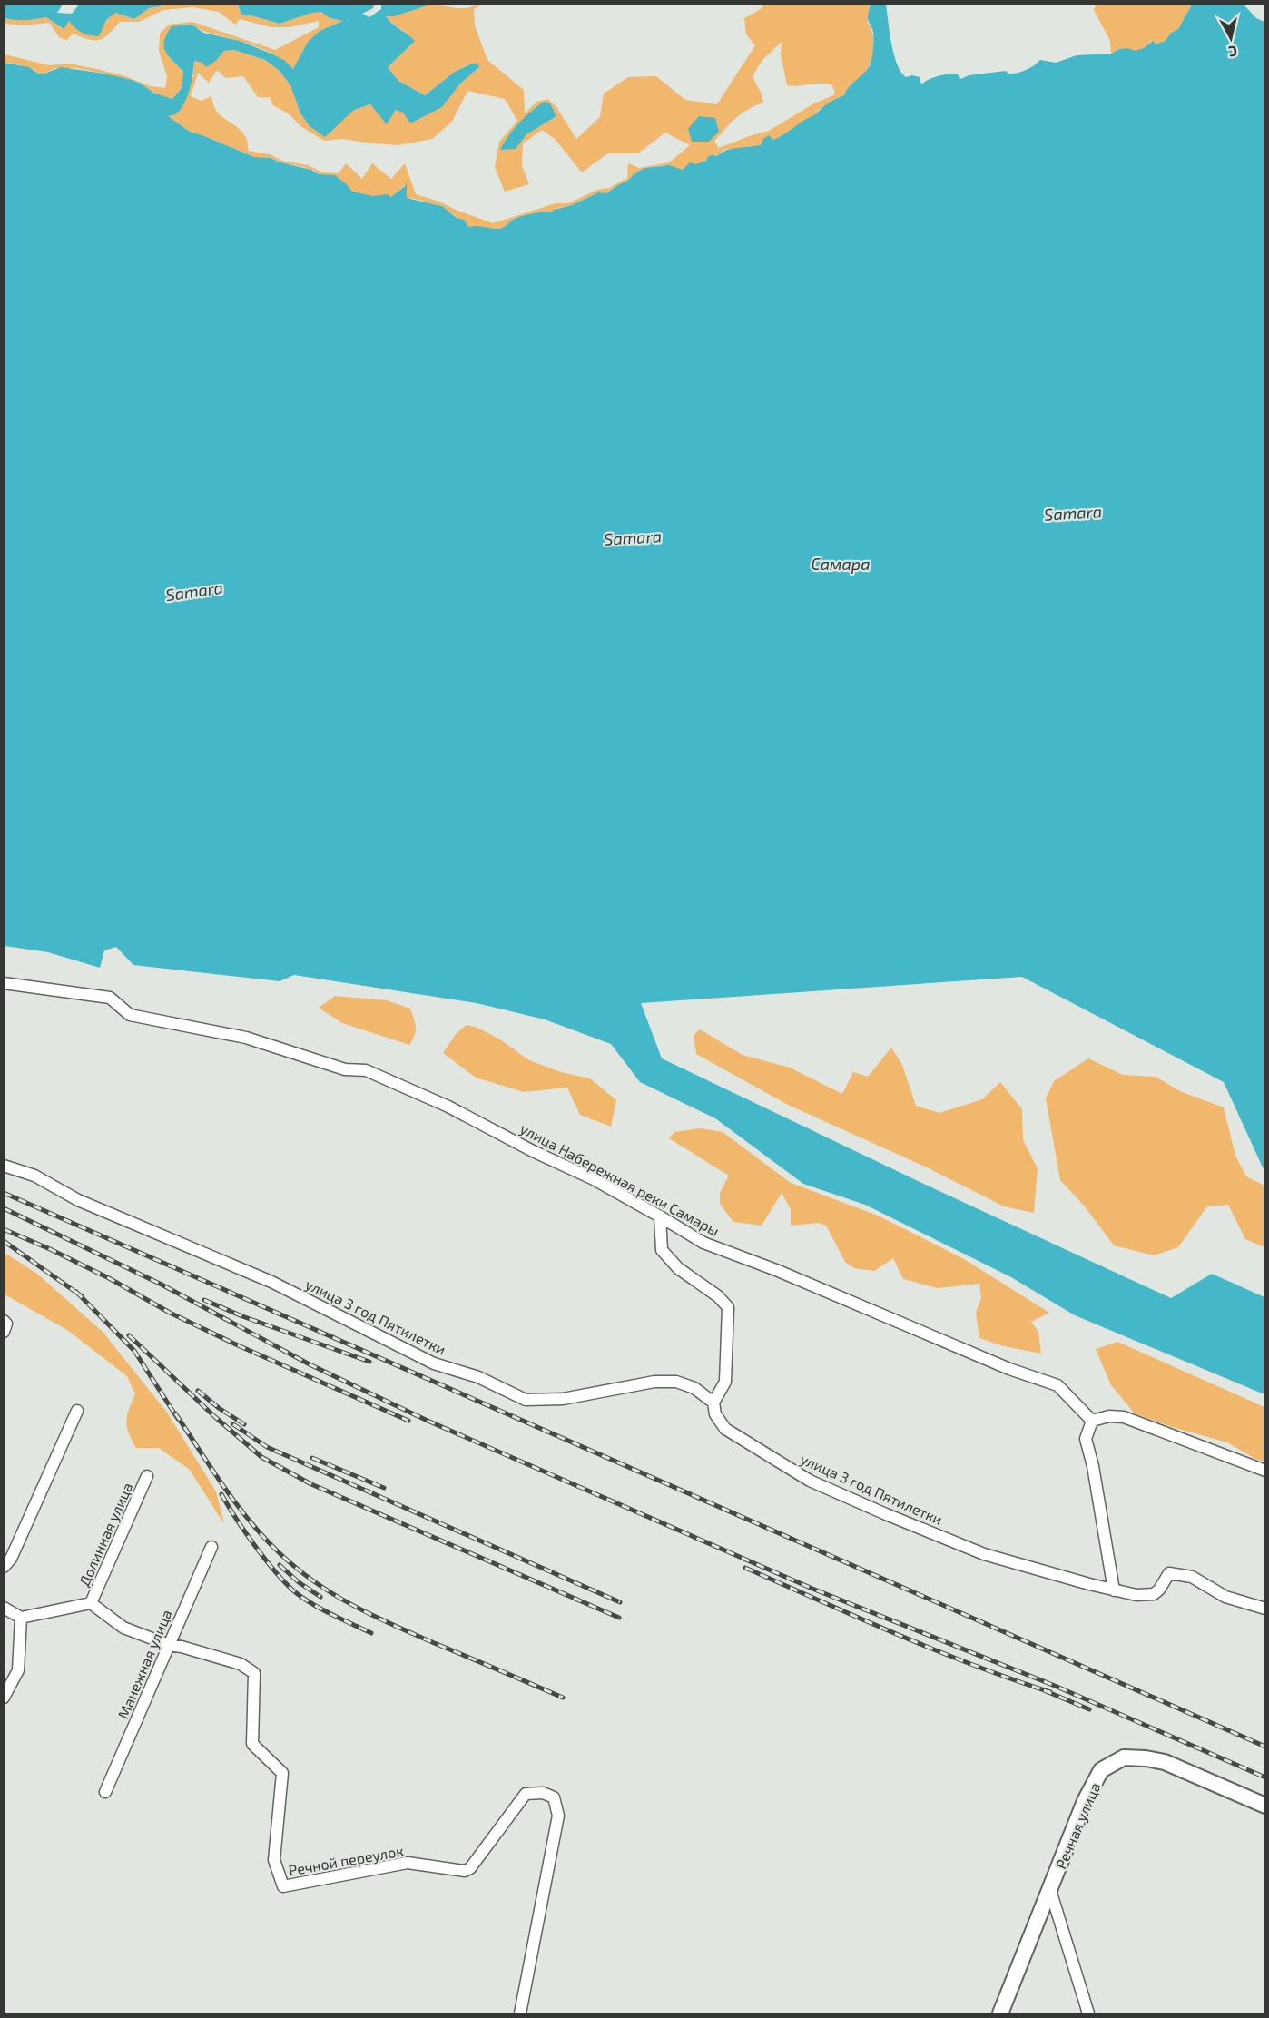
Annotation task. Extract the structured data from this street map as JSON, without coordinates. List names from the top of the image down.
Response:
{
  "streets": {
    "street": [
      "улица Набережная реки Самары",
      "улица 3 год Пятилетки",
      "Долинная улица",
      "Манежная улица",
      "Речная улица",
      "Речной переулок"
    ]
  },
  "crossings": [
    ["Долинная улица", "Речной переулок"],
    ["Манежная улица", "Речной переулок"]
  ],
  "water": ["Samara", "Самара"],
  "north": "bottom"
}
